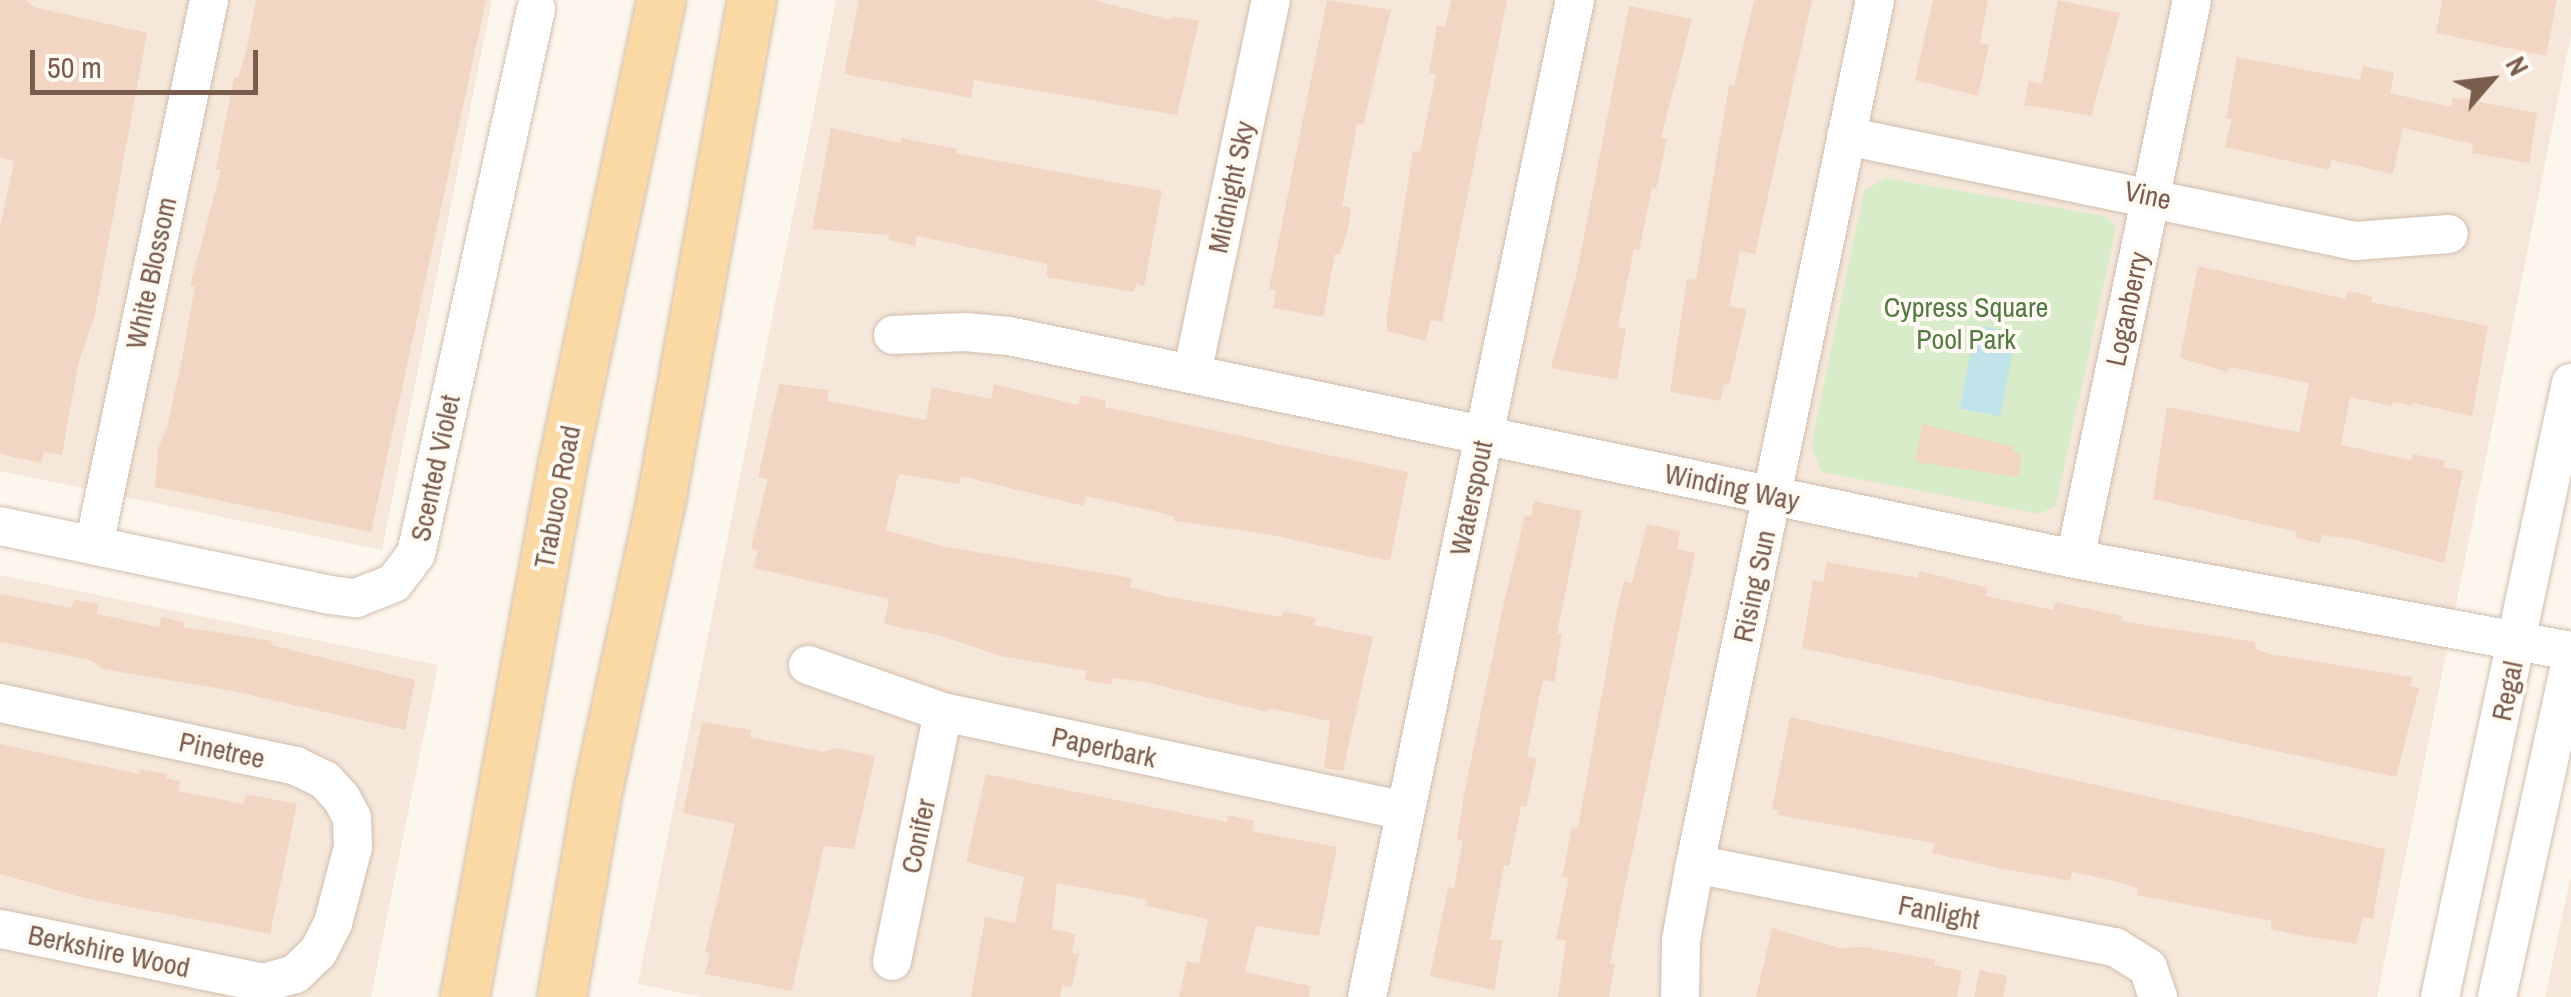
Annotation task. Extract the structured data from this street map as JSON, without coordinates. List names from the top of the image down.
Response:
{
  "streets": {
    "main road": ["Trabuco Road"],
    "street": [
      "Midnight Sky",
      "Vine",
      "White Blossom",
      "Loganberry",
      "Scented Violet",
      "Winding Way",
      "Waterspout",
      "Rising Sun",
      "Regal",
      "Paperbark",
      "Pinetree",
      "Conifer",
      "Fanlight",
      "Berkshire Wood"
    ]
  },
  "crossings": [
    ["Midnight Sky", "Winding Way"],
    ["Vine", "Loganberry"],
    ["Vine", "Rising Sun"],
    ["White Blossom", "Scented Violet"],
    ["Loganberry", "Winding Way"],
    ["Winding Way", "Waterspout"],
    ["Winding Way", "Rising Sun"],
    ["Winding Way", "Regal"],
    ["Waterspout", "Paperbark"],
    ["Rising Sun", "Fanlight"],
    ["Paperbark", "Conifer"],
    ["Pinetree", "Berkshire Wood"]
  ],
  "parks": ["Cypress Square Pool Park"],
  "scale_bar": "50 m",
  "north": "top right"
}
